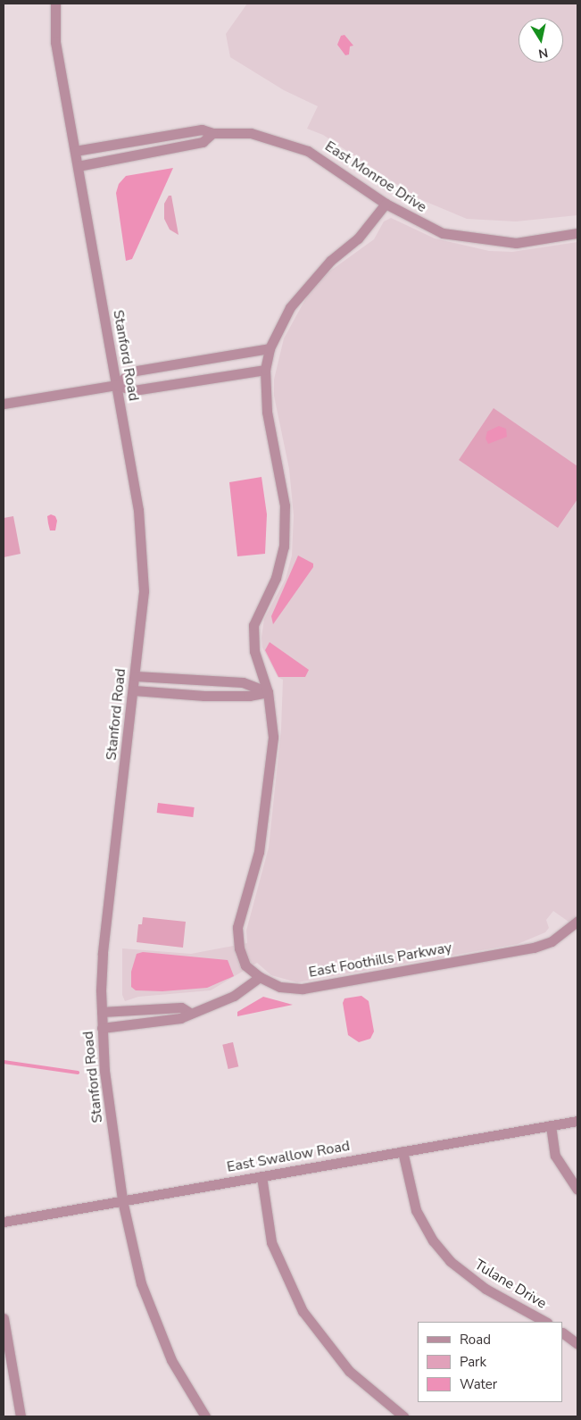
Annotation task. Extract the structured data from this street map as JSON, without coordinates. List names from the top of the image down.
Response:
{
  "streets": {
    "street": [
      "East Monroe Drive",
      "Stanford Road",
      "East Foothills Parkway",
      "East Swallow Road",
      "Tulane Drive"
    ]
  },
  "crossings": [
    ["East Monroe Drive", "Stanford Road"],
    ["Stanford Road", "East Swallow Road"],
    ["East Swallow Road", "Tulane Drive"]
  ],
  "legend": ["Road", "Park", "Water"],
  "north": "bottom"
}
